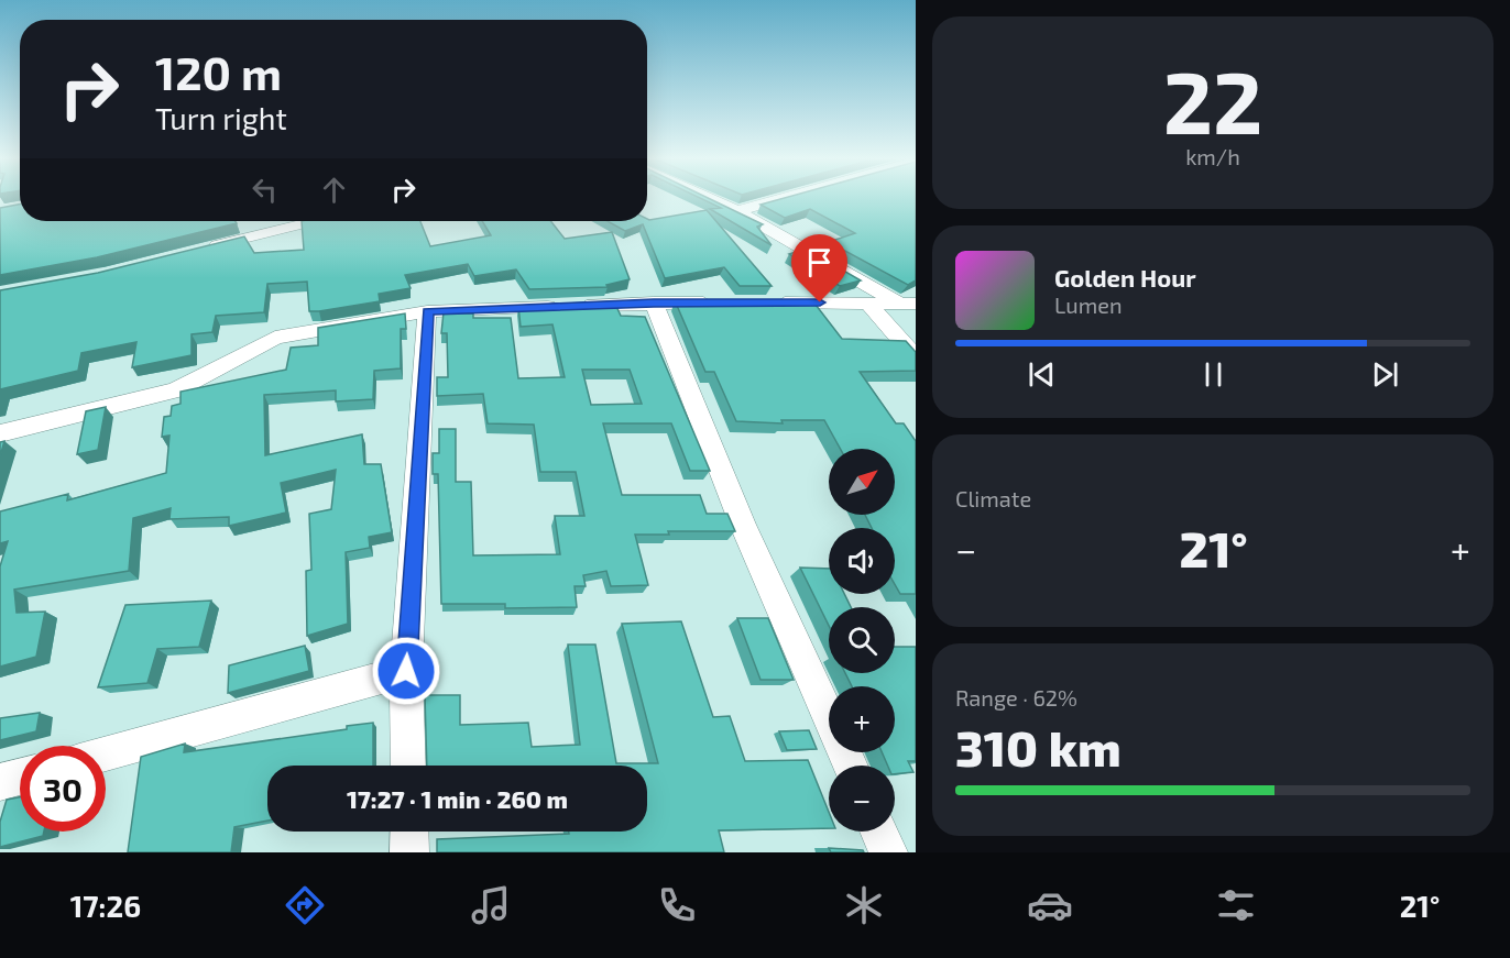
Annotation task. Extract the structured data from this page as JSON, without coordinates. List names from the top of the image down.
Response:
{
  "north": "top right",
  "page": {
    "tile": [
      ["22", "km/h"],
      "Climate",
      ["Range · 62%", "310 km"]
    ],
    "turn": ["120 m", "Turn right"],
    "song": ["Golden Hour", "Lumen"],
    "map_buttons": ["+", "−"],
    "heat": ["−", "21°", "+"],
    "limit": "30",
    "trip": "17:27 · 1 min · 260 m",
    "tabs": ["17:26", "21°"]
  }
}
